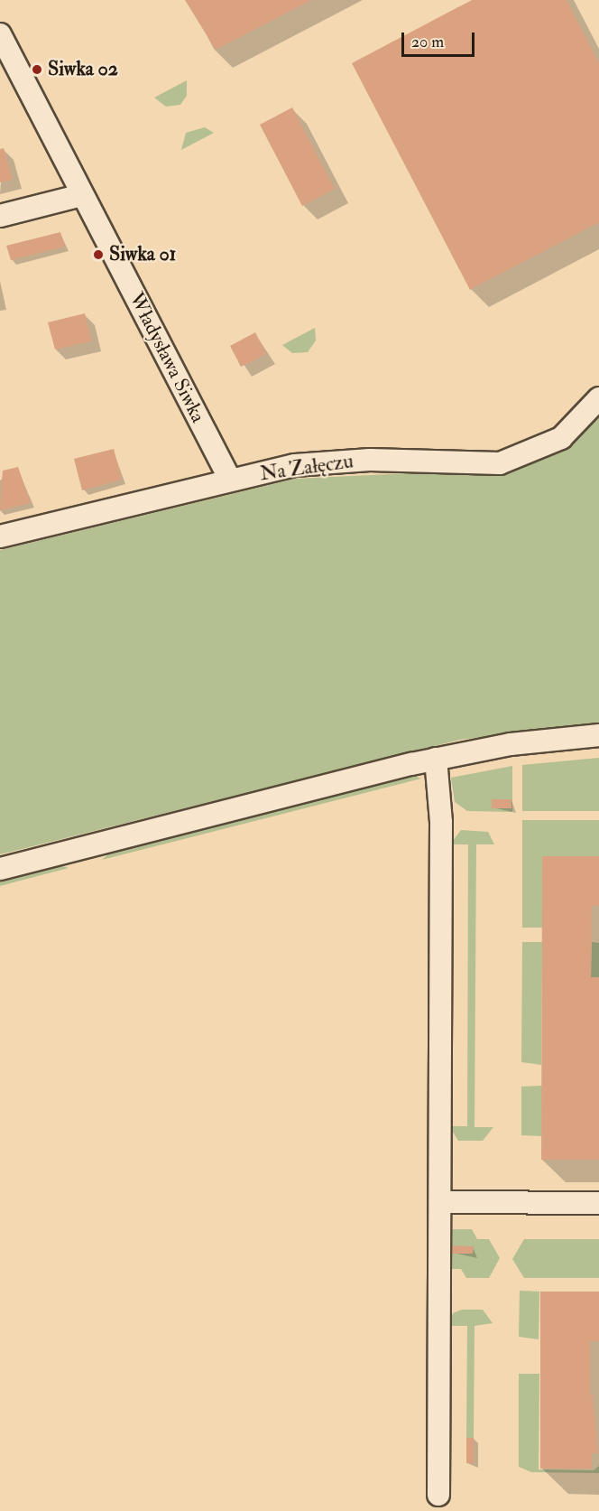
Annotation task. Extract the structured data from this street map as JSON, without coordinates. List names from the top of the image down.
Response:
{
  "streets": {
    "street": ["Władysława Siwka", "Na Załęczu"]
  },
  "crossings": [
    ["Władysława Siwka", "Na Załęczu"]
  ],
  "places": ["Siwka 02", "Siwka 01"],
  "scale_bar": "20 m"
}
